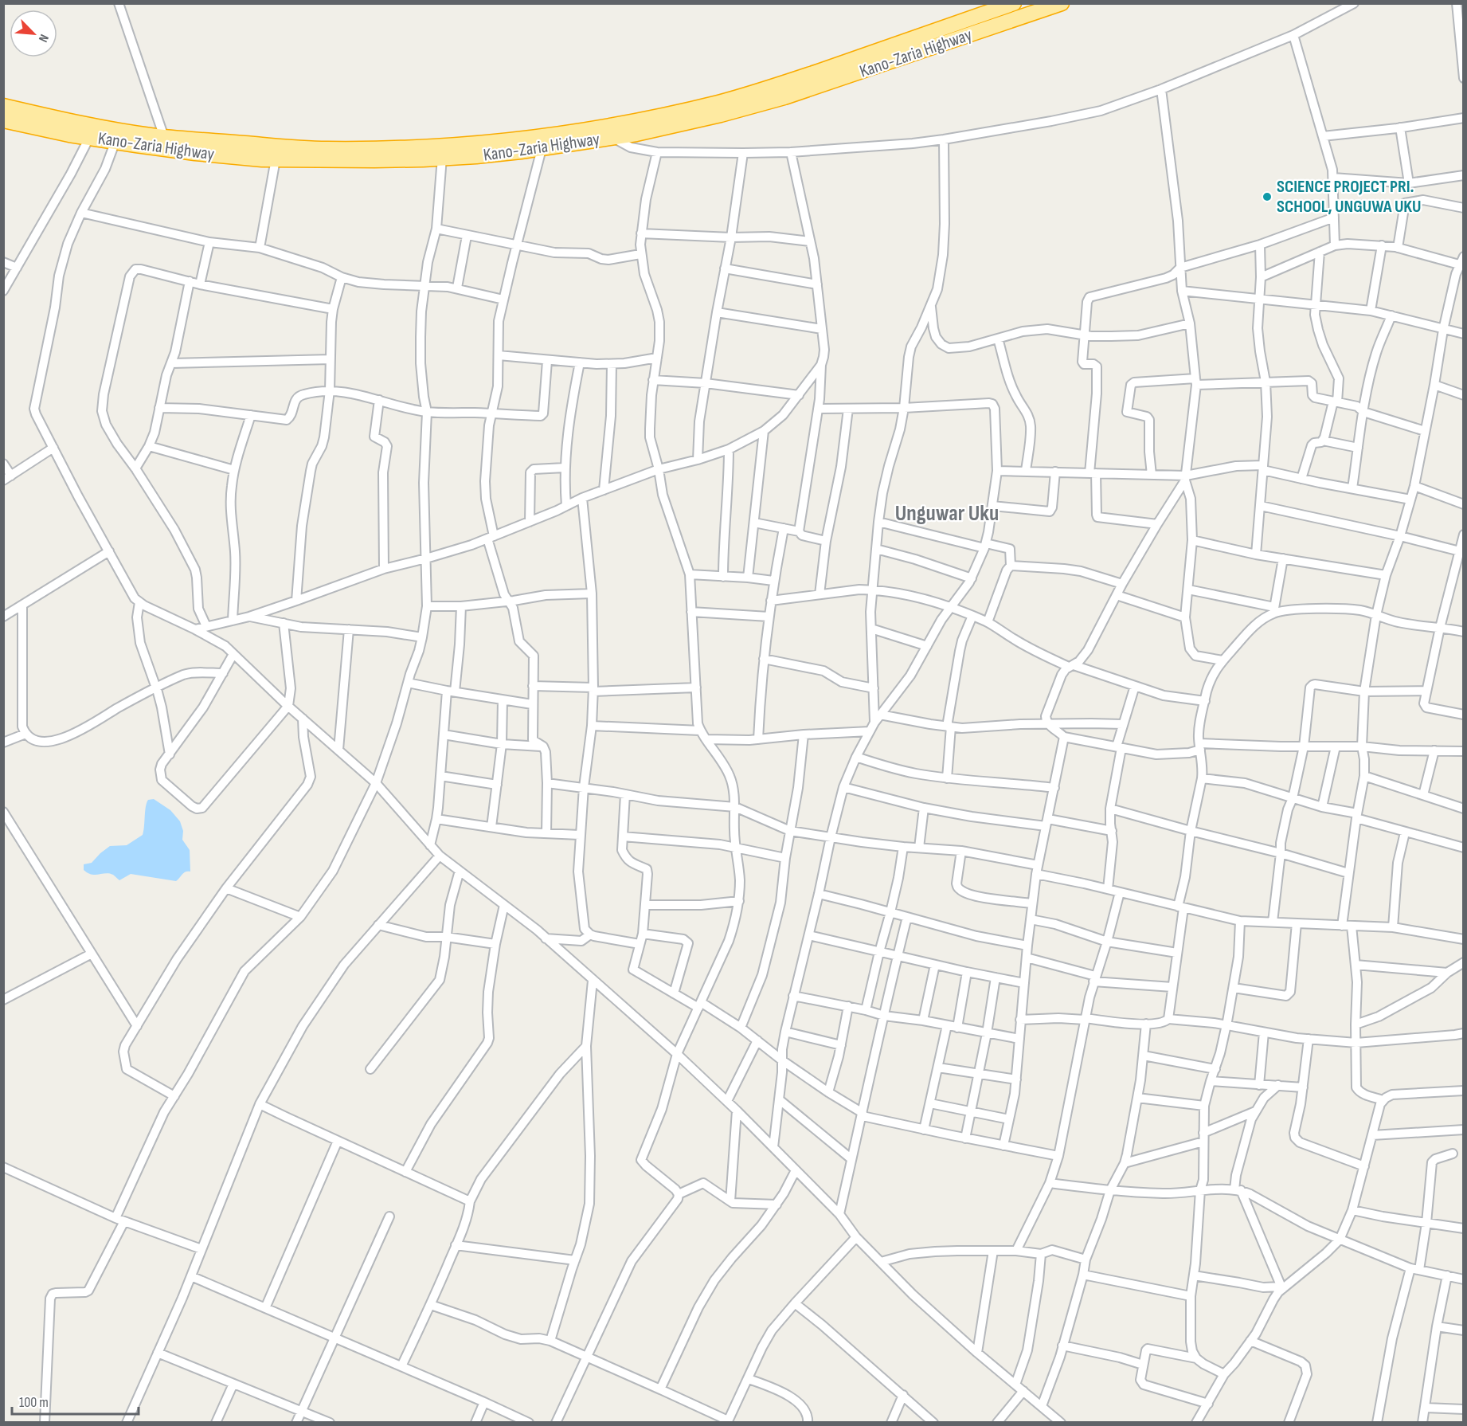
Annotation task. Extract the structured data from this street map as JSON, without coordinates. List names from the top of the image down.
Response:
{
  "streets": {
    "highway": ["Kano-Zaria Highway"]
  },
  "districts": ["Unguwar Uku"],
  "places": ["SCIENCE PROJECT PRI. SCHOOL, UNGUWA UKU"],
  "scale_bar": "100 m",
  "north": "bottom right"
}
